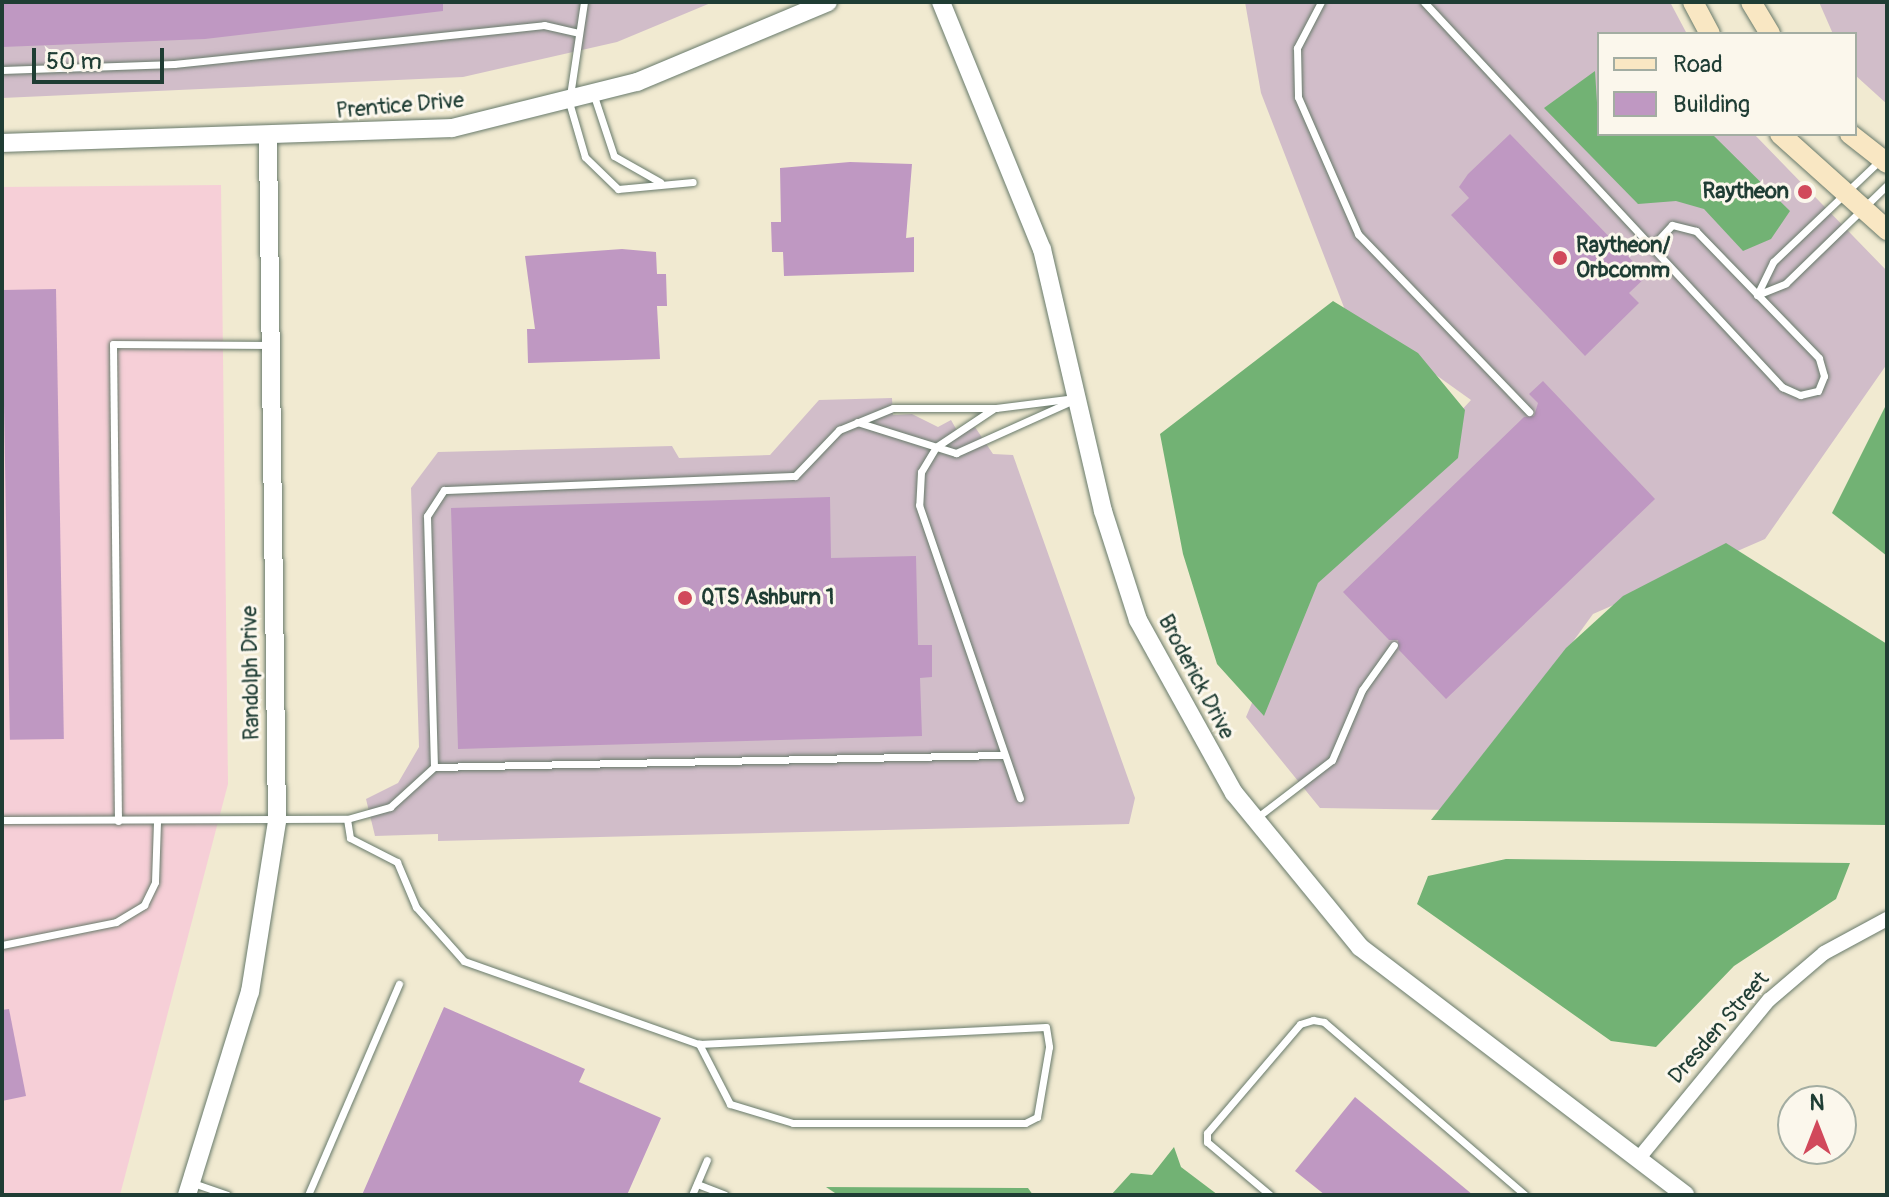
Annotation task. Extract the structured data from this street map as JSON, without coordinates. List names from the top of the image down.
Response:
{
  "streets": {
    "street": [
      "Prentice Drive",
      "Randolph Drive",
      "Broderick Drive",
      "Dresden Street"
    ]
  },
  "crossings": [
    ["Prentice Drive", "Randolph Drive"],
    ["Broderick Drive", "Dresden Street"]
  ],
  "places": ["Raytheon", "Raytheon/ Orbcomm", "QTS Ashburn 1"],
  "legend": ["Road", "Building"],
  "scale_bar": "50 m",
  "north": "top"
}
